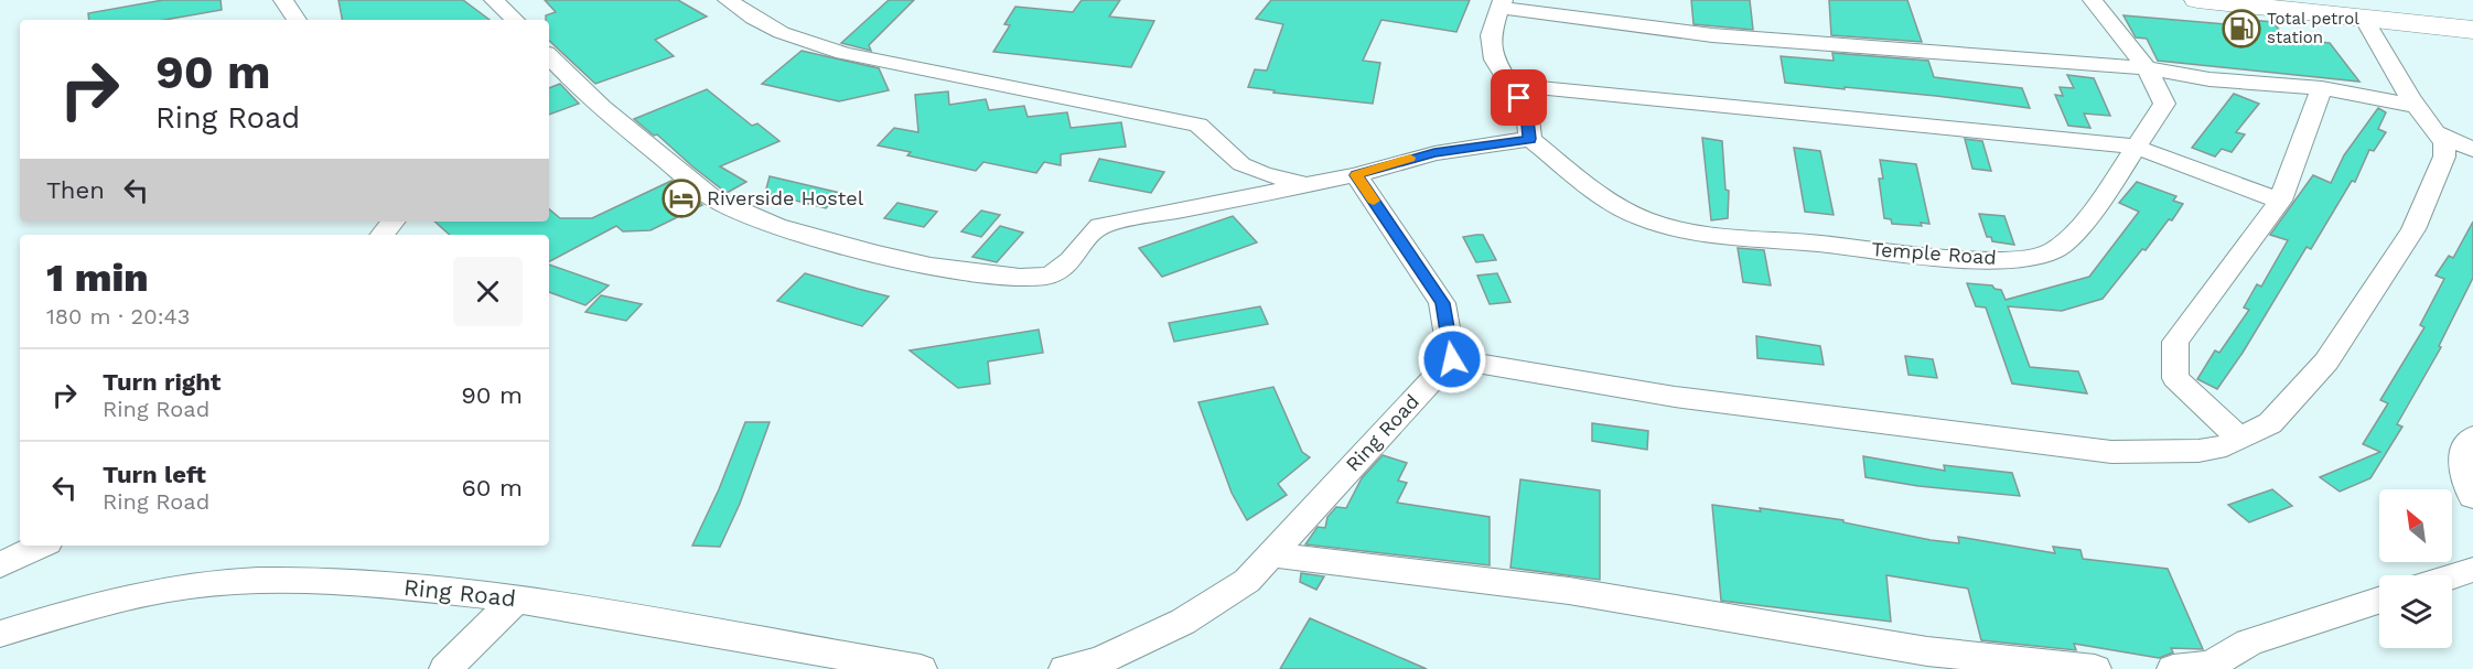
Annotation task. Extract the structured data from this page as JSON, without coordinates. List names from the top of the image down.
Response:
{
  "streets": {
    "street": ["Temple Road", "Ring Road"]
  },
  "places": {
    "fuel station": ["Total petrol station"],
    "hotel": ["Riverside Hostel"]
  },
  "north": "top left",
  "page": {
    "turn": ["90 m", "Ring Road"],
    "then": "Then",
    "heading": ["1 min", "180 m · 20:43"],
    "list": [
      {
        "name": "Turn right",
        "note": "Ring Road",
        "value": "90 m"
      },
      {
        "name": "Turn left",
        "note": "Ring Road",
        "value": "60 m"
      }
    ]
  }
}
